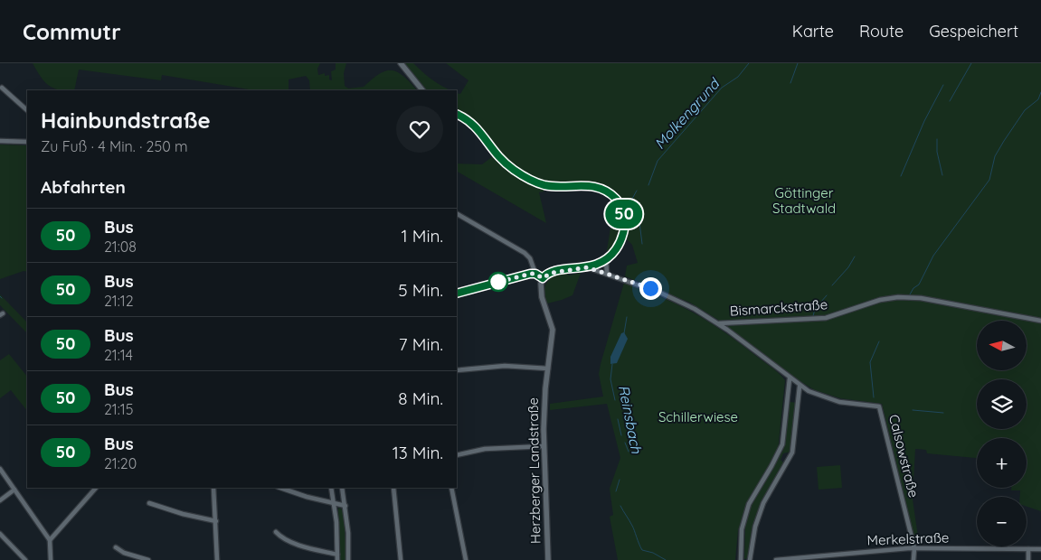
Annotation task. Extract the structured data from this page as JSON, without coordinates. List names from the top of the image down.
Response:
{
  "streets": {
    "street": [
      "Bismarckstraße",
      "Calsowstraße",
      "Herzberger Landstraße",
      "Merkelstraße"
    ]
  },
  "crossings": [
    ["Bismarckstraße", "Calsowstraße"],
    ["Calsowstraße", "Merkelstraße"]
  ],
  "water": ["Molkengrund", "Reinsbach"],
  "parks": ["Göttinger Stadtwald", "Schillerwiese"],
  "lines": ["bus line 50"],
  "north": "left",
  "page": {
    "header": "Commutr",
    "nav": ["Karte", "Route", "Gespeichert"],
    "on_map": "50",
    "heading": [
      ["Hainbundstraße", "Zu Fuß · 4 Min. · 250 m"],
      "Abfahrten"
    ],
    "list": [
      {
        "mark": "50",
        "name": "Bus",
        "note": "21:08",
        "value": "1 Min."
      },
      {
        "mark": "50",
        "name": "Bus",
        "note": "21:12",
        "value": "5 Min."
      },
      {
        "mark": "50",
        "name": "Bus",
        "note": "21:14",
        "value": "7 Min."
      },
      {
        "mark": "50",
        "name": "Bus",
        "note": "21:15",
        "value": "8 Min."
      },
      {
        "mark": "50",
        "name": "Bus",
        "note": "21:20",
        "value": "13 Min."
      }
    ],
    "map_buttons": ["+", "−"]
  }
}
